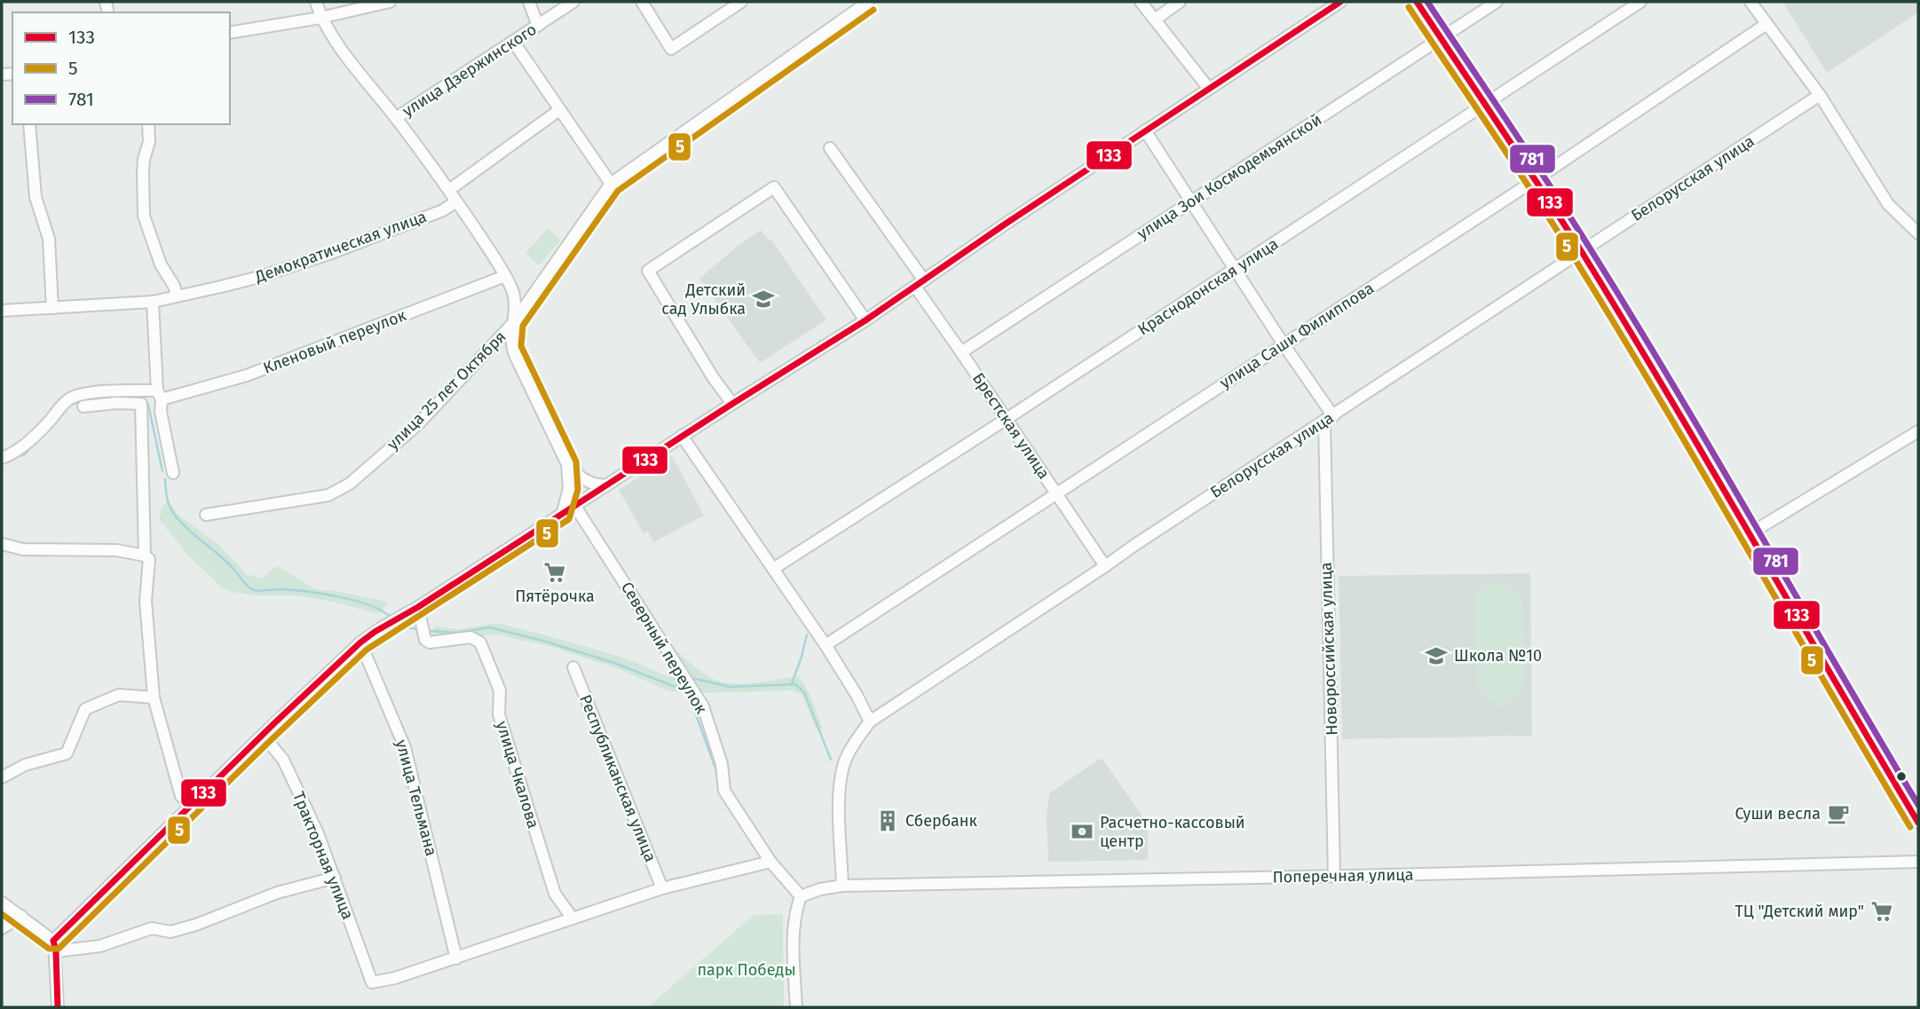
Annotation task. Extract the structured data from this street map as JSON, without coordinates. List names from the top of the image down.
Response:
{
  "streets": {
    "street": [
      "улица Дзержинского",
      "улица Зои Космодемьянской",
      "Белорусская улица",
      "Демократическая улица",
      "Краснодонская улица",
      "улица Саши Филиппова",
      "Кленовый переулок",
      "улица 25 лет Октября",
      "Брестская улица",
      "Северный переулок",
      "Новороссийская улица",
      "улица Чкалова",
      "Республиканская улица",
      "улица Тельмана",
      "Тракторная улица",
      "Поперечная улица"
    ]
  },
  "crossings": [
    ["улица Зои Космодемьянской", "Брестская улица"],
    ["Белорусская улица", "Брестская улица"],
    ["Белорусская улица", "Новороссийская улица"],
    ["Белорусская улица", "Поперечная улица"],
    ["Краснодонская улица", "Брестская улица"],
    ["улица Саши Филиппова", "Брестская улица"],
    ["Северный переулок", "Поперечная улица"],
    ["Новороссийская улица", "Поперечная улица"],
    ["улица Тельмана", "Тракторная улица"]
  ],
  "parks": ["парк Победы"],
  "places": {
    "school or university": ["Детский сад Улыбка", "Школа №10"],
    "supermarket": ["Пятёрочка", "ТЦ \"Детский мир\""],
    "cafe": ["Суши весла"],
    "building": ["Сбербанк"],
    "bank": ["Расчетно-кассовый центр"]
  },
  "lines": ["transit line 133", "transit line 781", "transit line 5"],
  "legend": ["133", "5", "781"]
}
